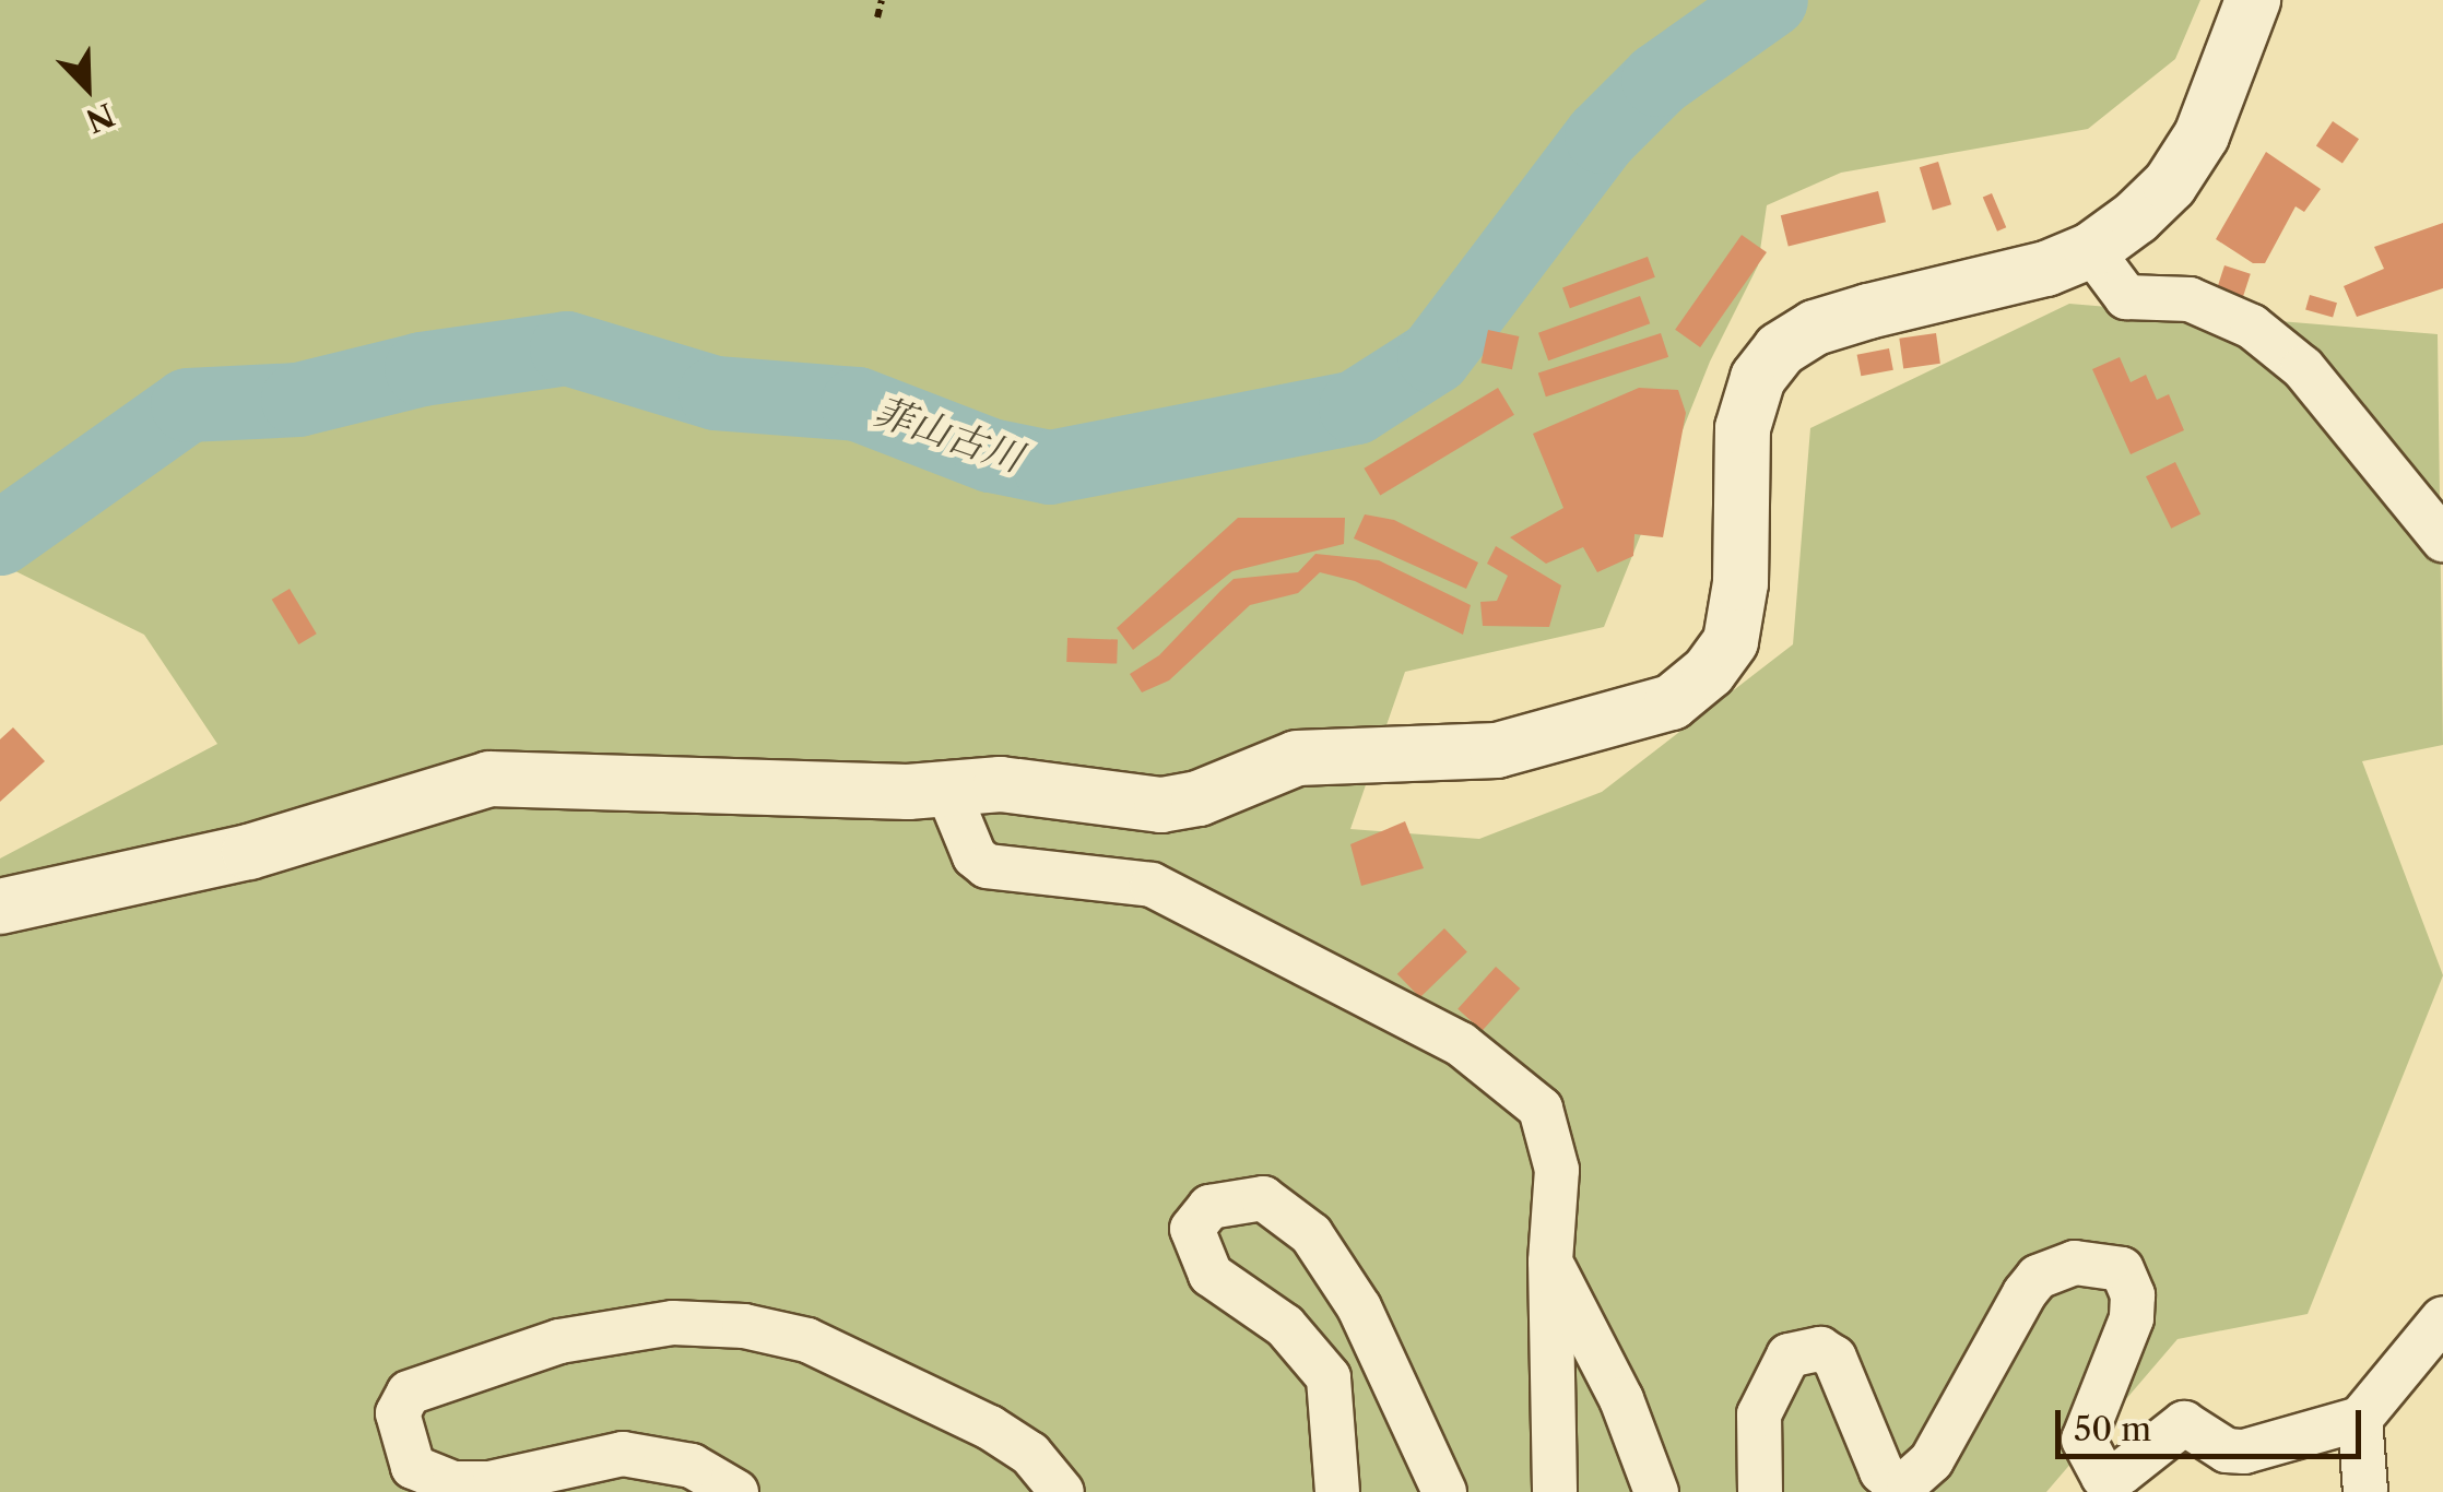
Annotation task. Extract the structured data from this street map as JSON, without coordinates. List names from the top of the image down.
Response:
{
  "water": ["菲山古川"],
  "scale_bar": "50 m",
  "north": "bottom right"
}
